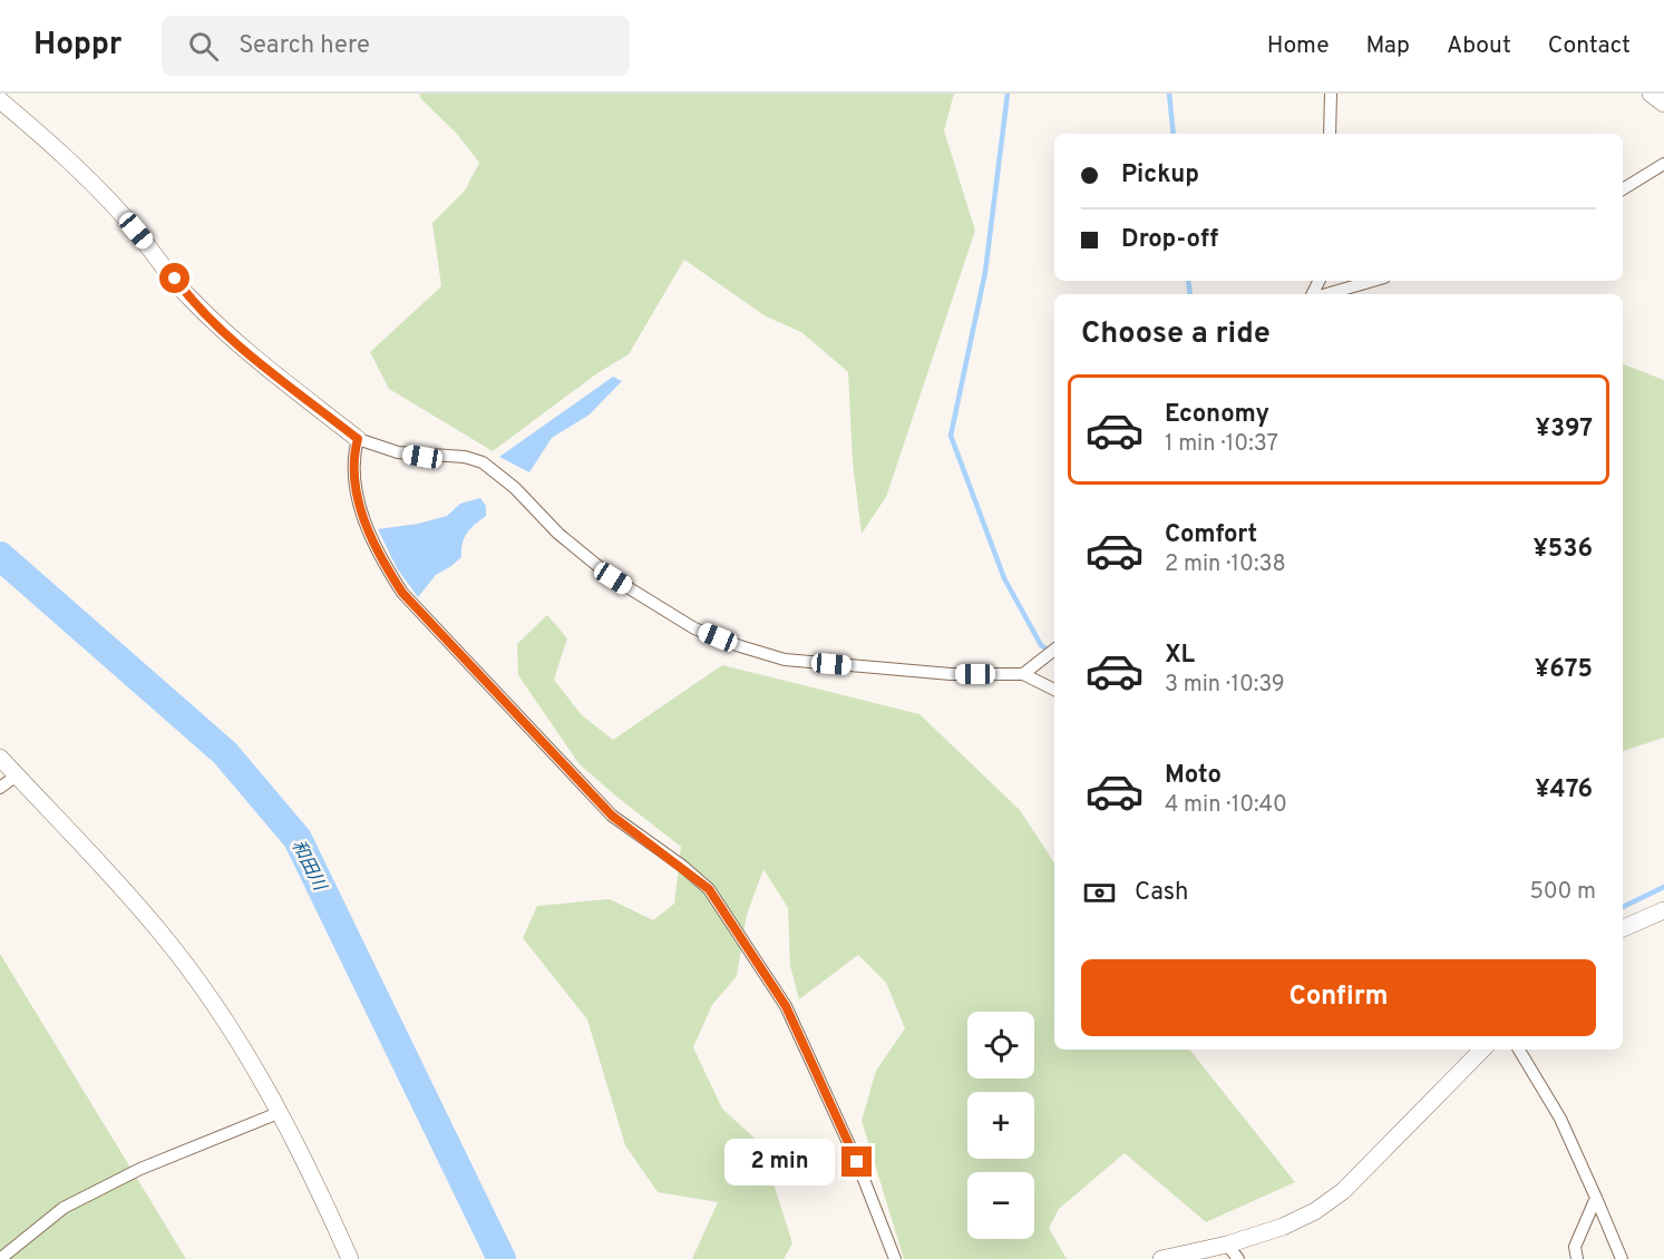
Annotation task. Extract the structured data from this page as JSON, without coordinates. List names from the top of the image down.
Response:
{
  "water": ["和田川"],
  "page": {
    "header": "Hoppr",
    "search": "Search here",
    "nav": [
      "Home",
      "Map",
      "About",
      "Contact"
    ],
    "banner": ["Pickup", "Drop-off"],
    "heading": "Choose a ride",
    "list": [
      {
        "name": "Economy",
        "note": "1 min · 10:37",
        "value": "¥397"
      },
      {
        "name": "Comfort",
        "note": "2 min · 10:38",
        "value": "¥536"
      },
      {
        "name": "XL",
        "note": "3 min · 10:39",
        "value": "¥675"
      },
      {
        "name": "Moto",
        "note": "4 min · 10:40",
        "value": "¥476"
      }
    ],
    "pay": ["Cash", "500 m"],
    "buttons": "Confirm",
    "map_buttons": ["+", "−"],
    "bubble": "2 min"
  }
}
